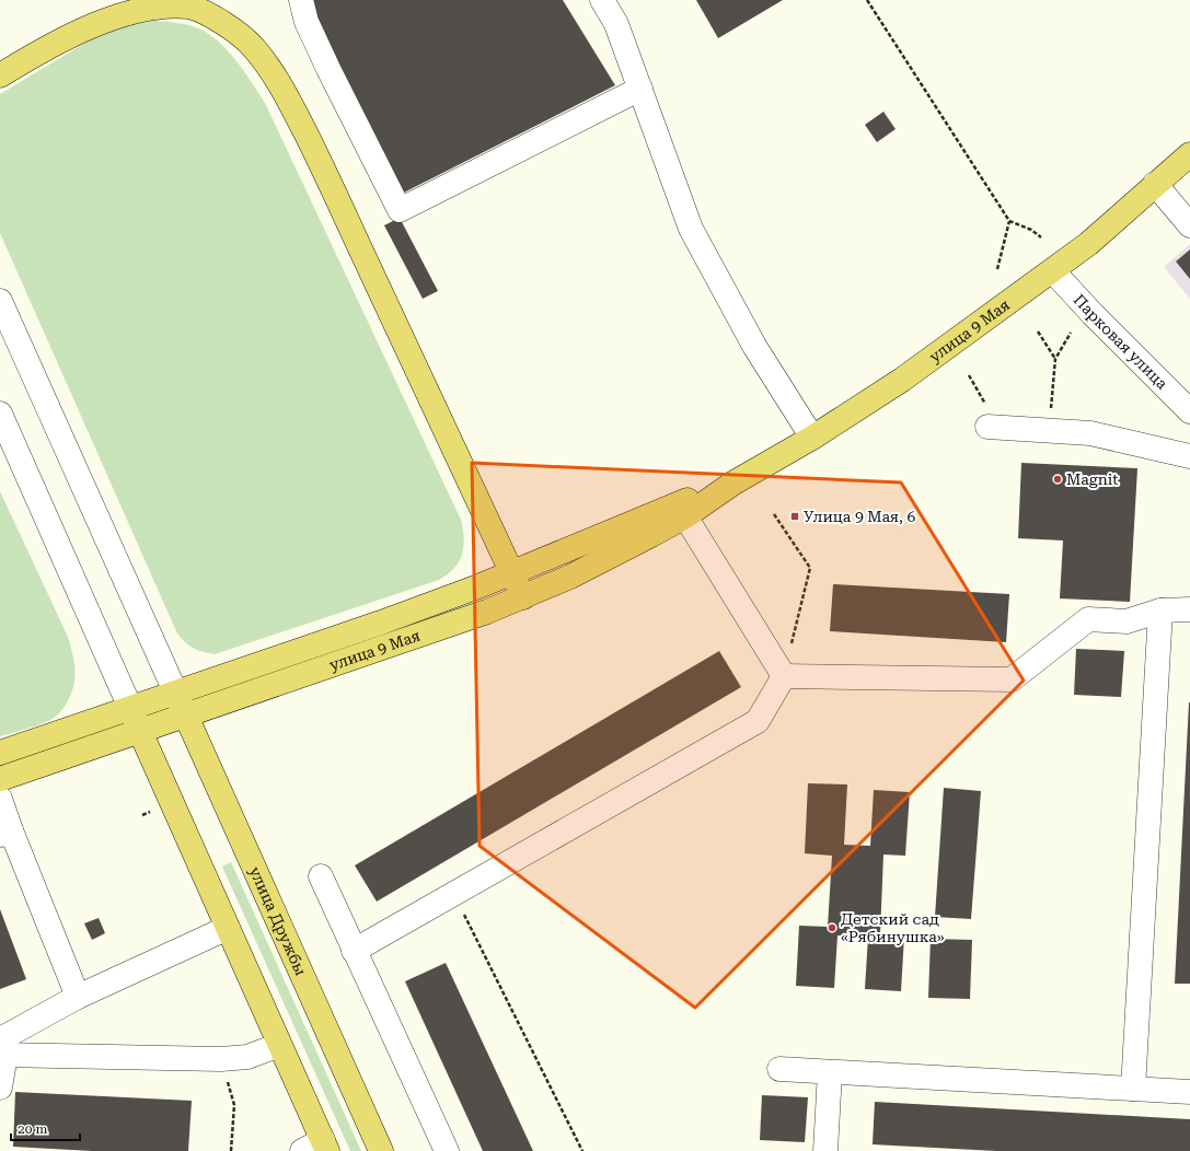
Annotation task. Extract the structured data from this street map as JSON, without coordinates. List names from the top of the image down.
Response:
{
  "streets": {
    "main road": ["улица 9 Мая", "улица Дружбы"],
    "street": ["Парковая улица"]
  },
  "crossings": [
    ["улица 9 Мая", "Парковая улица"],
    ["улица 9 Мая", "улица Дружбы"]
  ],
  "places": {
    "other": ["Magnit", "Детский сад «Рябинушка»"],
    "transit": ["Улица 9 Мая, 6"]
  },
  "scale_bar": "20 m"
}
